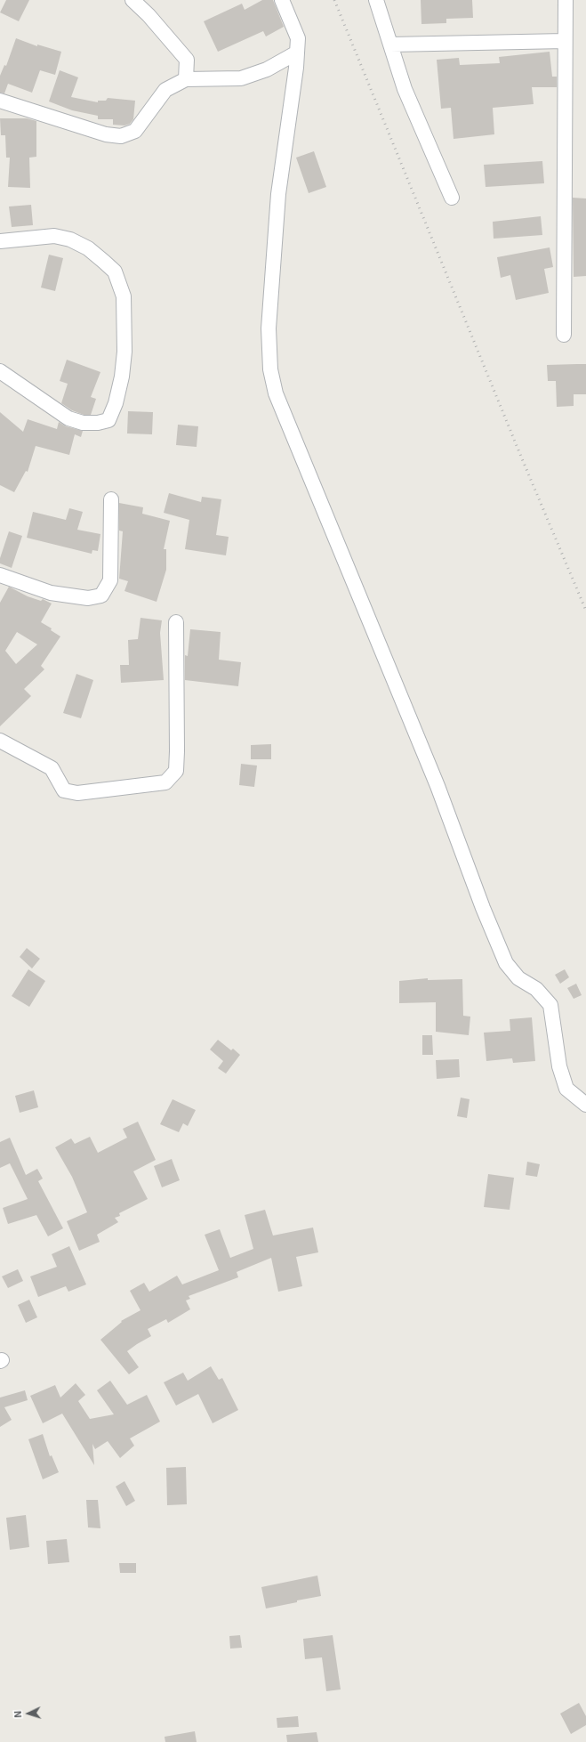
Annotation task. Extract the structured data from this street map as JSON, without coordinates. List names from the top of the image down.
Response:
{
  "north": "left"
}
